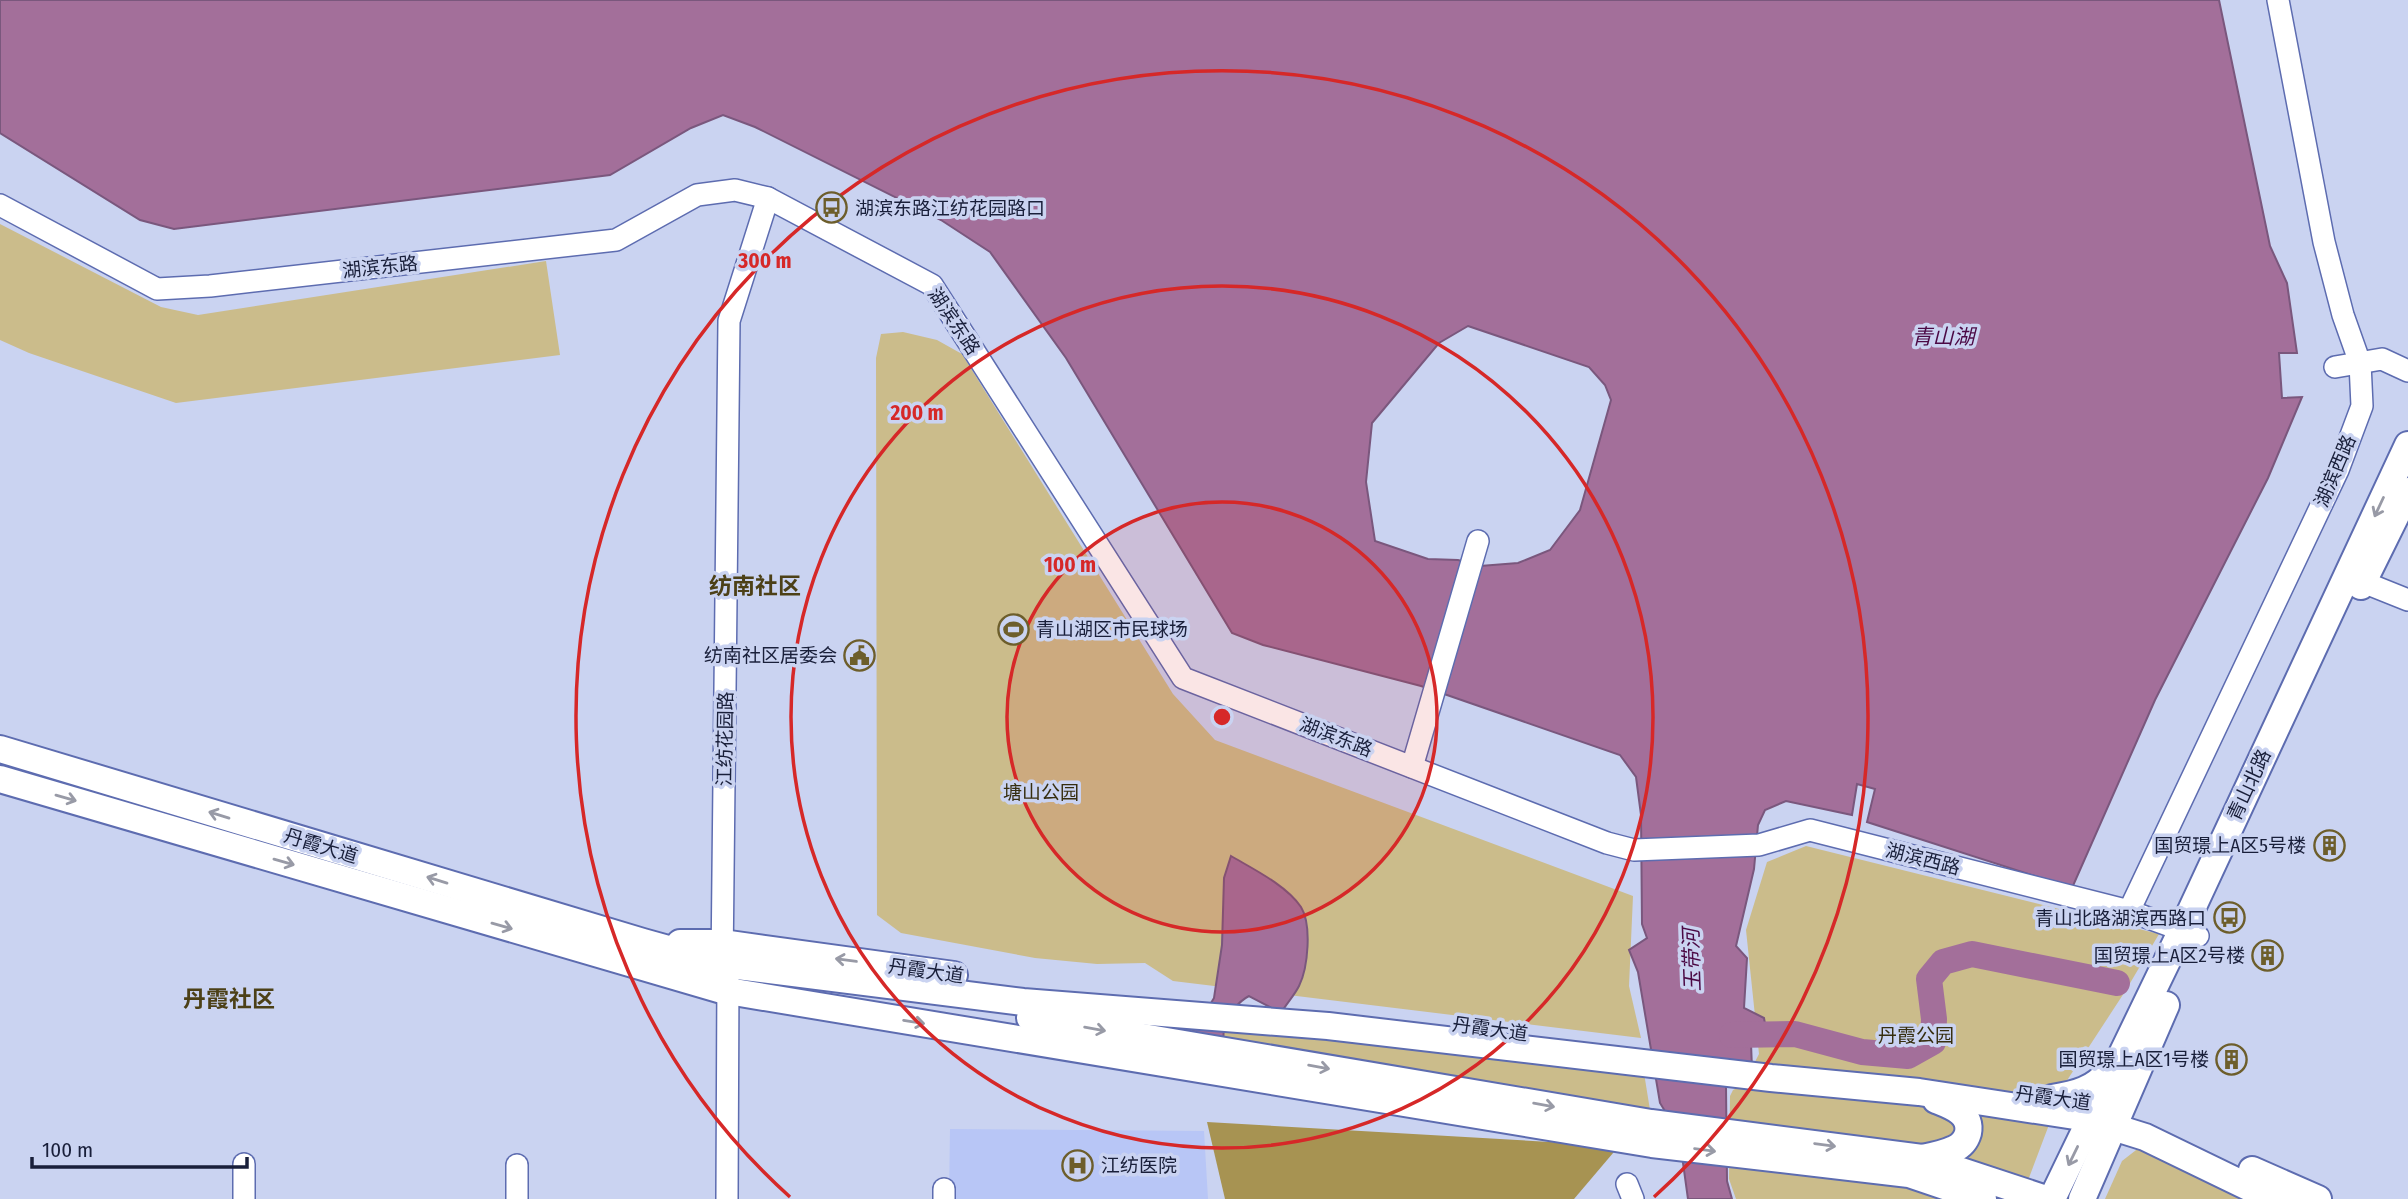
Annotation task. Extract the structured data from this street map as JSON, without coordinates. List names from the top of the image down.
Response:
{
  "streets": {
    "main road": ["青山北路", "丹霞大道"],
    "street": ["湖滨东路", "湖滨西路", "江纺花园路"]
  },
  "crossings": [
    ["湖滨东路", "湖滨西路"],
    ["湖滨东路", "江纺花园路"],
    ["湖滨西路", "青山北路"],
    ["江纺花园路", "丹霞大道"],
    ["青山北路", "丹霞大道"]
  ],
  "districts": ["纺南社区", "丹霞社区"],
  "water": ["青山湖", "玉带河"],
  "parks": ["塘山公园", "丹霞公园"],
  "places": {
    "bus stop": ["湖滨东路江纺花园路口", "青山北路湖滨西路口"],
    "sports": ["青山湖区市民球场"],
    "public building": ["纺南社区居委会"],
    "building": ["国贸璟上A区5号楼", "国贸璟上A区2号楼", "国贸璟上A区1号楼"],
    "hospital": ["江纺医院"]
  },
  "scale_bar": "100 m",
  "rings": ["300 m", "200 m", "100 m"]
}
